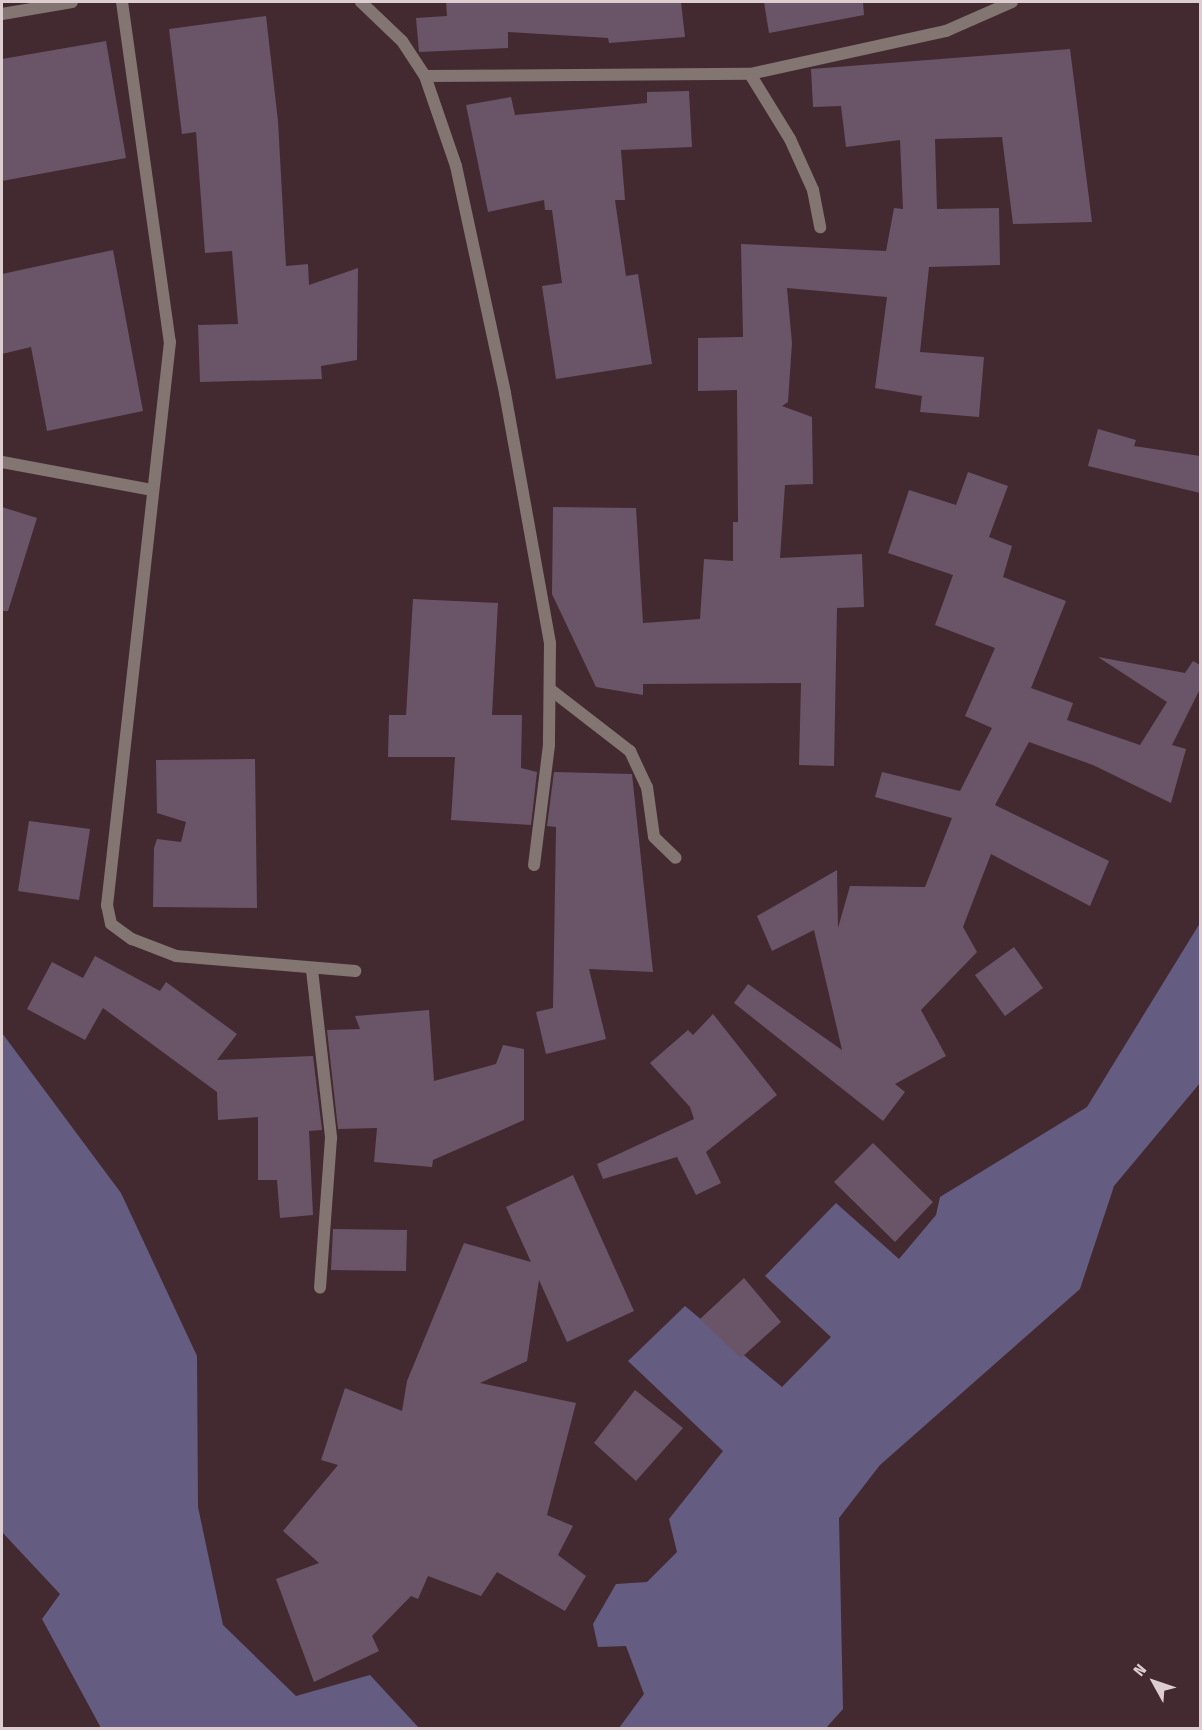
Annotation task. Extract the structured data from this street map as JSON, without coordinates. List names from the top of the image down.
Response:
{
  "north": "top left"
}
